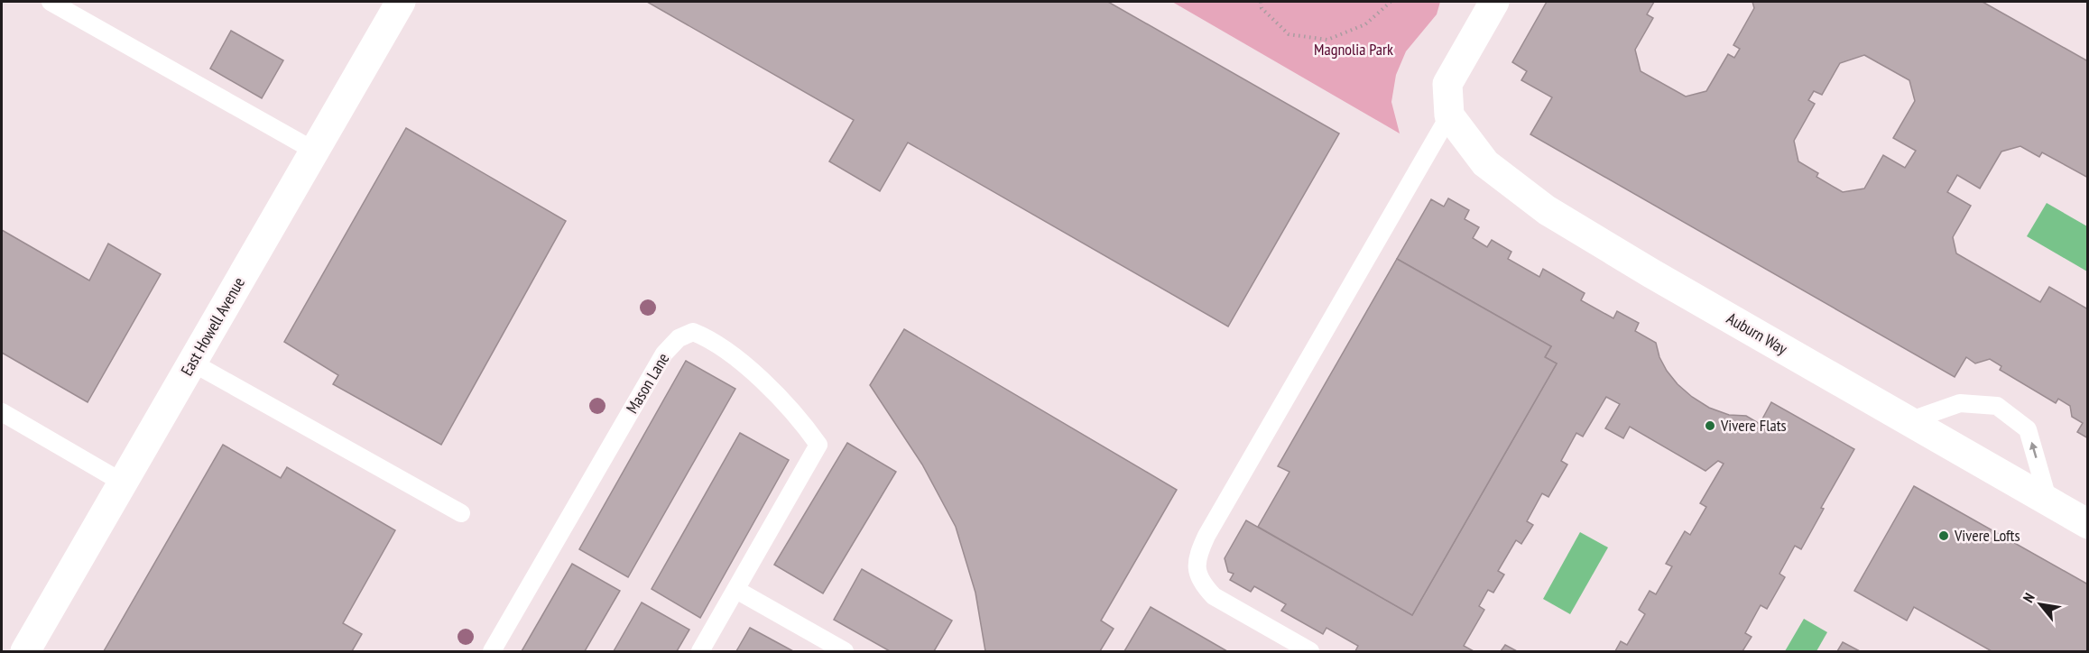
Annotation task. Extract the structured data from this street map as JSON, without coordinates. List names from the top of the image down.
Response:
{
  "streets": {
    "street": ["East Howell Avenue", "Auburn Way"],
    "lane": ["Mason Lane"]
  },
  "parks": ["Magnolia Park"],
  "places": ["Vivere Flats", "Vivere Lofts"],
  "north": "top left"
}
